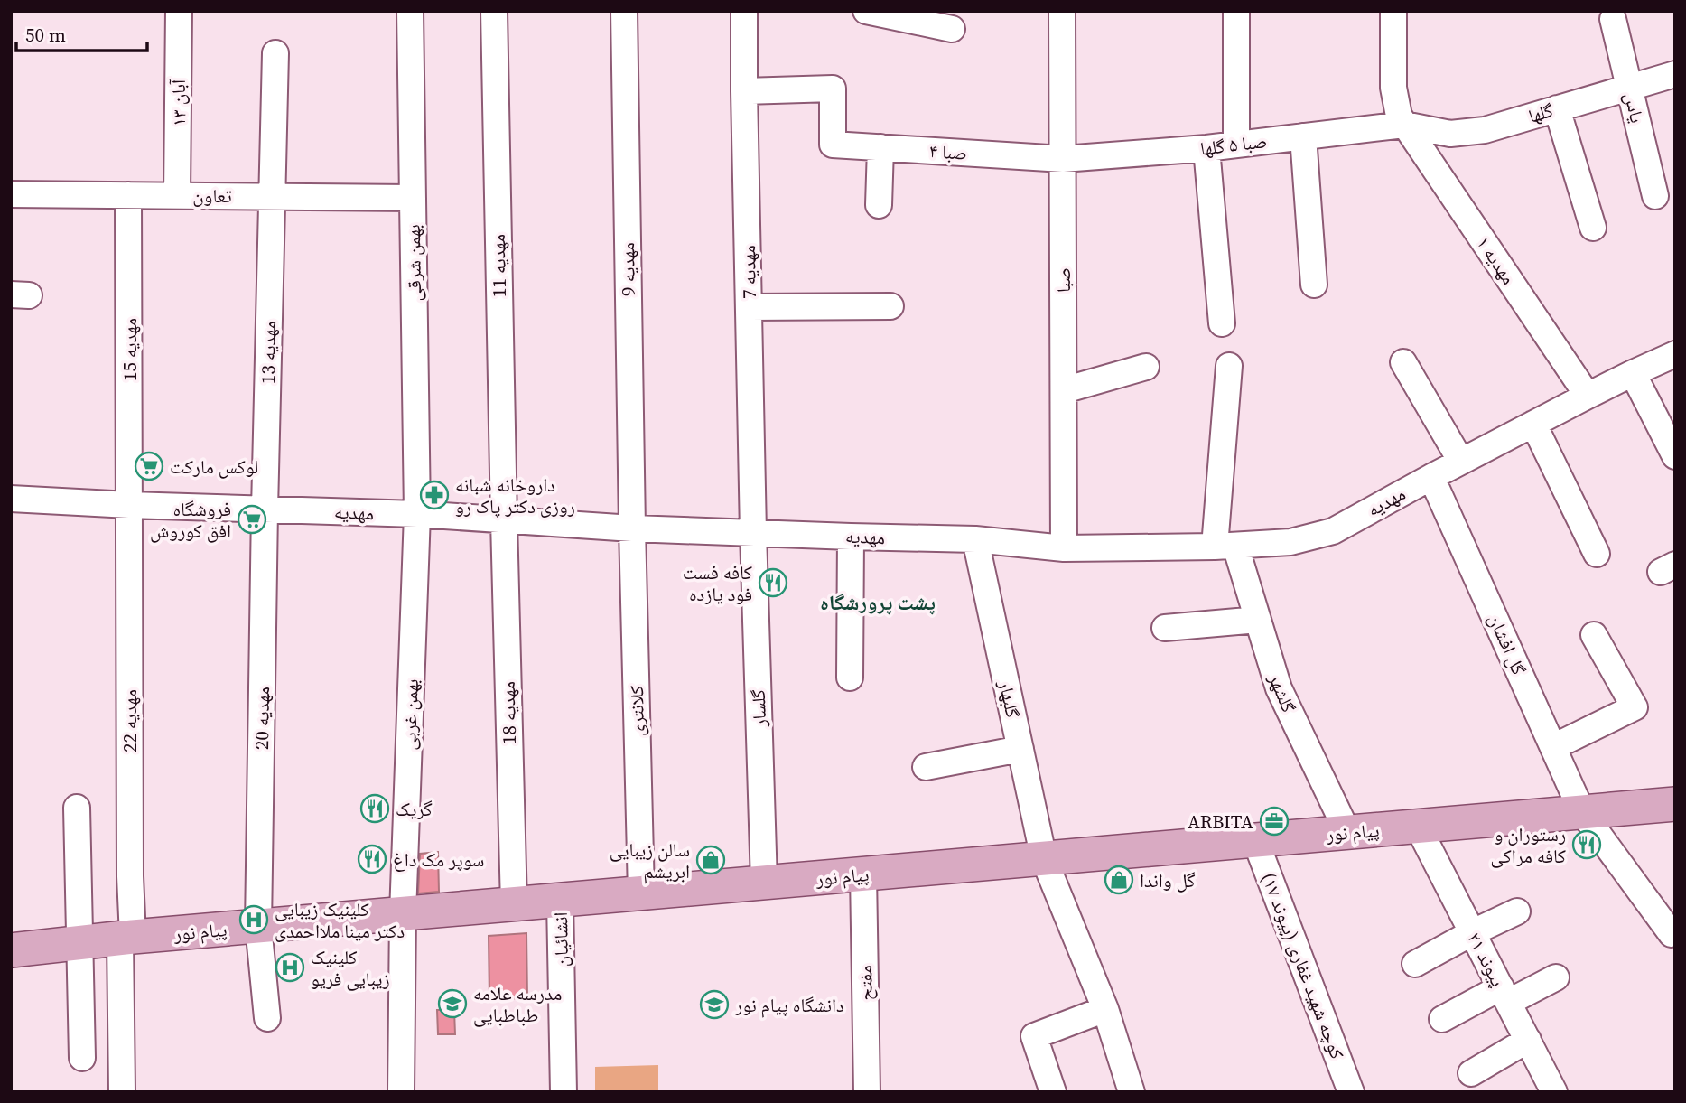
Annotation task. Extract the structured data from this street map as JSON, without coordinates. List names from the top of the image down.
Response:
{
  "streets": {
    "main road": ["پیام نور"],
    "street": [
      "۱۳ آبان",
      "یاس",
      "گلها",
      "صبا ۵ گلها",
      "صبا ۴",
      "تعاون",
      "مهدیه ۱",
      "بهمن شرقی",
      "مهدیه 11",
      "مهدیه 9",
      "مهدیه 7",
      "صبا",
      "مهدیه 15",
      "مهدیه 13",
      "مهدیه",
      "گل افشان",
      "گلشهر",
      "گلبهار",
      "گلسار",
      "کلانتری",
      "مهدیه 18",
      "بهمن غربی",
      "مهدیه 20",
      "مهدیه 22",
      "انشائیان",
      "پیوند ۲۱",
      "کوچه شهید غفاری (پیوند ۱۷)",
      "مفتح"
    ]
  },
  "crossings": [
    ["۱۳ آبان", "تعاون"],
    ["یاس", "گلها"],
    ["گلها", "صبا ۵ گلها"],
    ["گلها", "مهدیه ۱"],
    ["صبا ۵ گلها", "صبا ۴"],
    ["صبا ۵ گلها", "مهدیه ۱"],
    ["صبا ۵ گلها", "صبا"],
    ["صبا ۴", "مهدیه 7"],
    ["صبا ۴", "صبا"],
    ["تعاون", "بهمن شرقی"],
    ["تعاون", "مهدیه 15"],
    ["تعاون", "مهدیه 13"],
    ["مهدیه ۱", "مهدیه"],
    ["بهمن شرقی", "مهدیه"],
    ["بهمن شرقی", "بهمن غربی"],
    ["مهدیه 11", "مهدیه"],
    ["مهدیه 11", "مهدیه 18"],
    ["مهدیه 9", "مهدیه"],
    ["مهدیه 9", "کلانتری"],
    ["مهدیه 7", "مهدیه"],
    ["مهدیه 7", "گلسار"],
    ["صبا", "مهدیه"],
    ["مهدیه 15", "مهدیه"],
    ["مهدیه 15", "مهدیه 22"],
    ["مهدیه 13", "مهدیه"],
    ["مهدیه 13", "مهدیه 20"],
    ["مهدیه", "گل افشان"],
    ["مهدیه", "گلشهر"],
    ["مهدیه", "گلبهار"],
    ["مهدیه", "گلسار"],
    ["مهدیه", "کلانتری"],
    ["مهدیه", "مهدیه 18"],
    ["مهدیه", "بهمن غربی"],
    ["مهدیه", "مهدیه 20"],
    ["مهدیه", "مهدیه 22"],
    ["گل افشان", "پیام نور"],
    ["گلشهر", "پیام نور"],
    ["گلبهار", "پیام نور"],
    ["گلسار", "پیام نور"],
    ["کلانتری", "پیام نور"],
    ["مهدیه 18", "پیام نور"],
    ["بهمن غربی", "پیام نور"],
    ["مهدیه 20", "پیام نور"],
    ["مهدیه 22", "پیام نور"],
    ["پیام نور", "انشائیان"],
    ["پیام نور", "پیوند ۲۱"],
    ["پیام نور", "کوچه شهید غفاری (پیوند ۱۷)"],
    ["پیام نور", "مفتح"]
  ],
  "districts": ["پشت پرورشگاه"],
  "places": {
    "supermarket": ["لوکس مارکت", "فروشگاه افق کوروش"],
    "pharmacy": ["داروخانه شبانه روزی دکتر پاک رو"],
    "restaurant": [
      "کافه فست فود یازده",
      "گریک",
      "رستوران و کافه مراکی",
      "سوپر مک داغ"
    ],
    "office": ["ARBITA"],
    "shop": ["سالن زیبایی ابریشم", "گل واندا"],
    "hospital": ["کلینیک زیبایی دکتر مینا ملااحمدی", "کلینیک زیبایی فریو"],
    "school or university": ["مدرسه علامه طباطبایی", "دانشگاه پیام نور"]
  },
  "scale_bar": "50 m"
}
